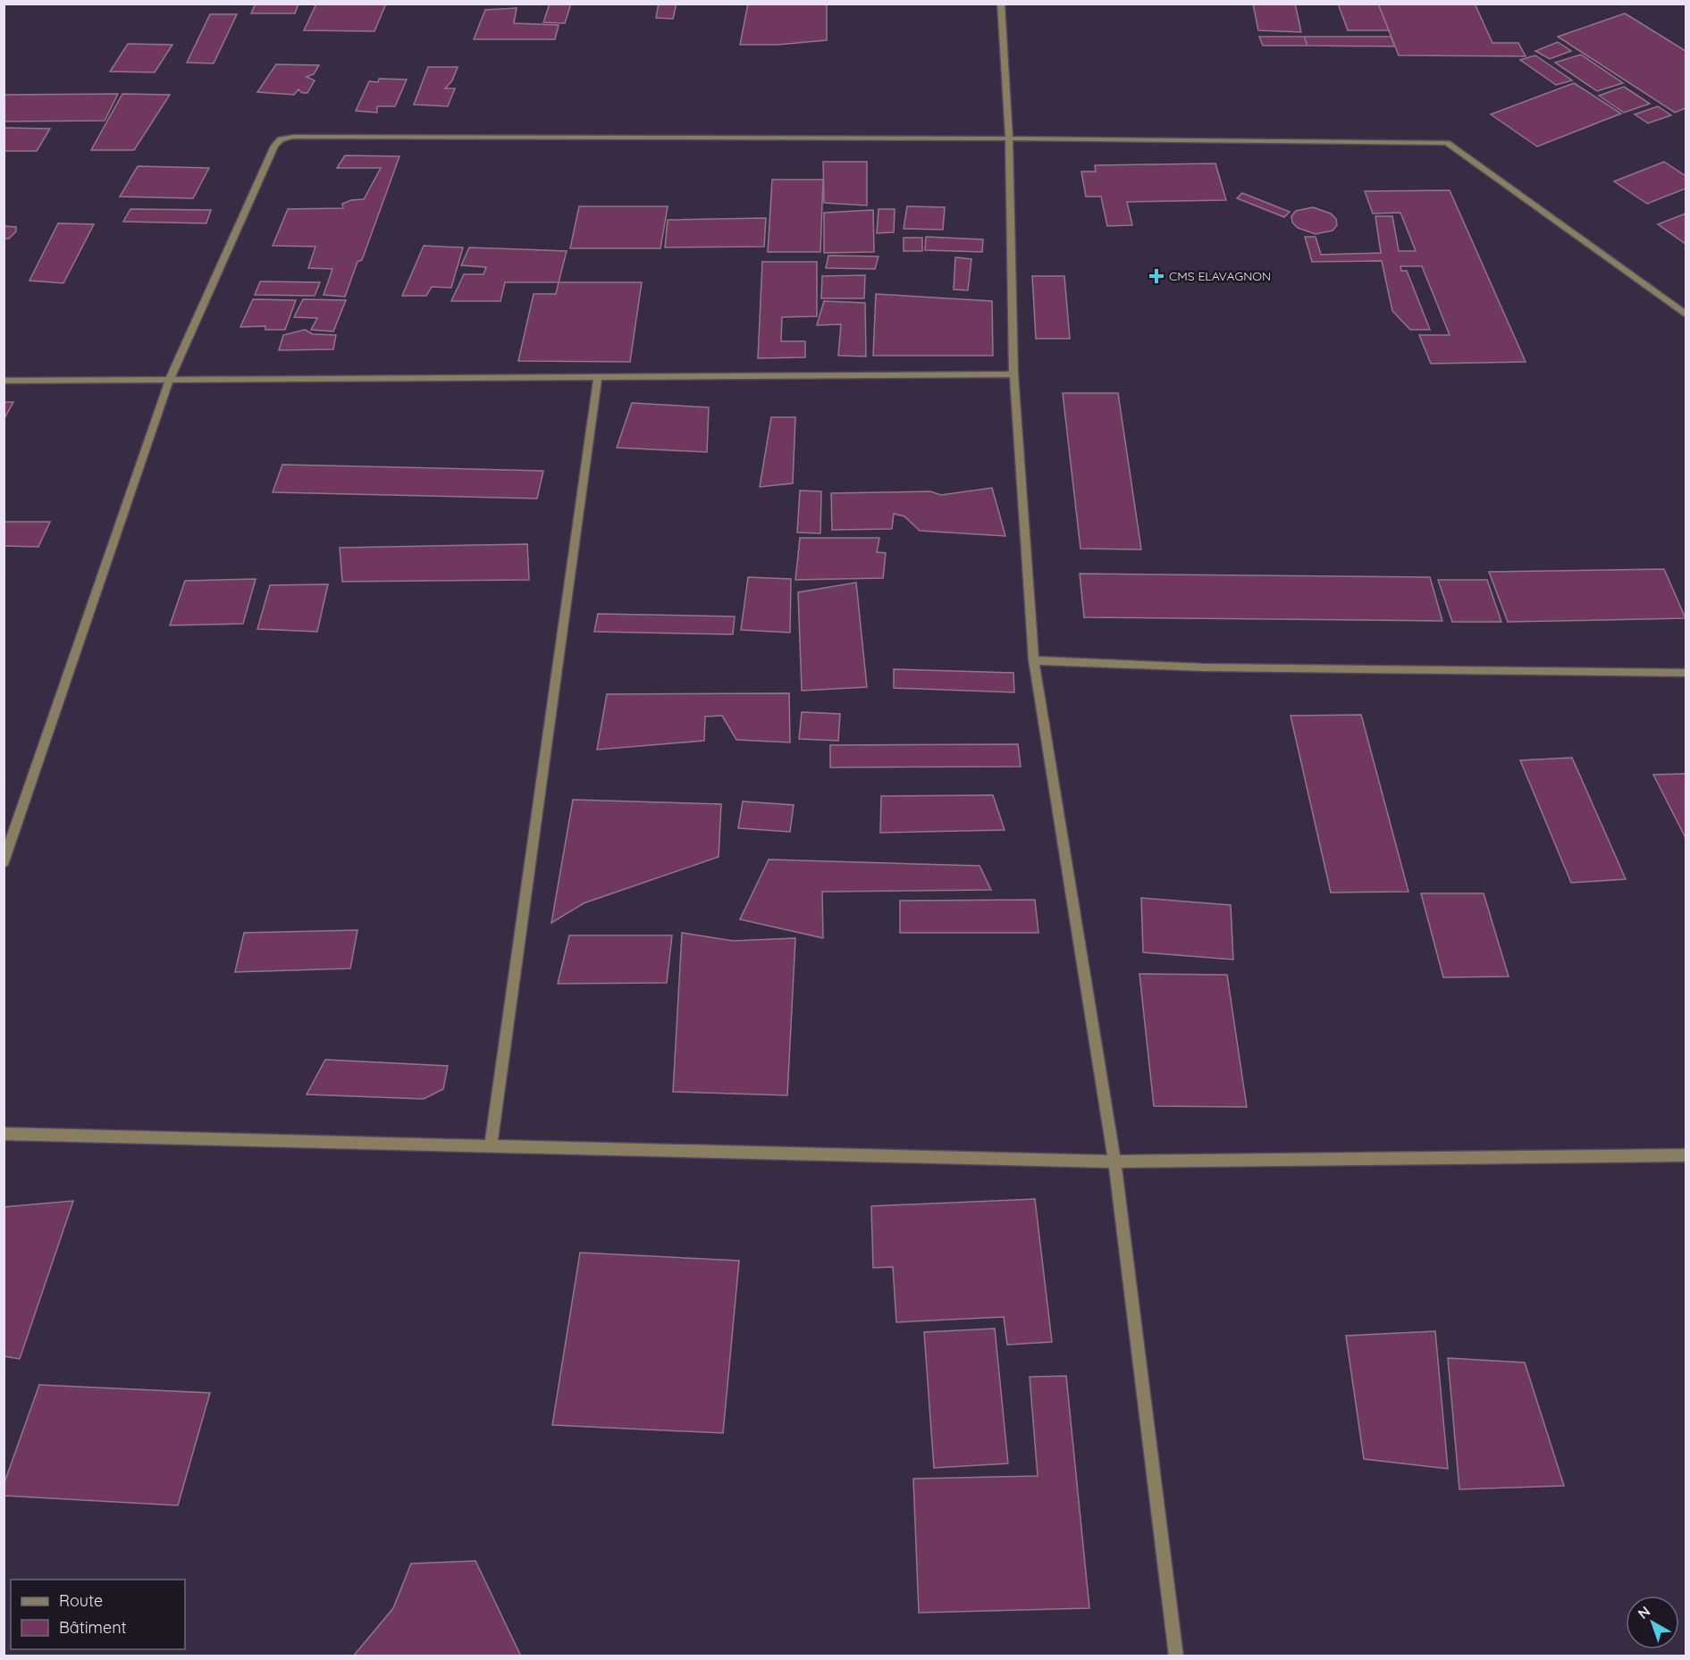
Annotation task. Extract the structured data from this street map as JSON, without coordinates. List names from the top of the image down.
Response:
{
  "places": {
    "health": ["CMS ELAVAGNON"]
  },
  "legend": ["Route", "Bâtiment"],
  "north": "top left"
}
